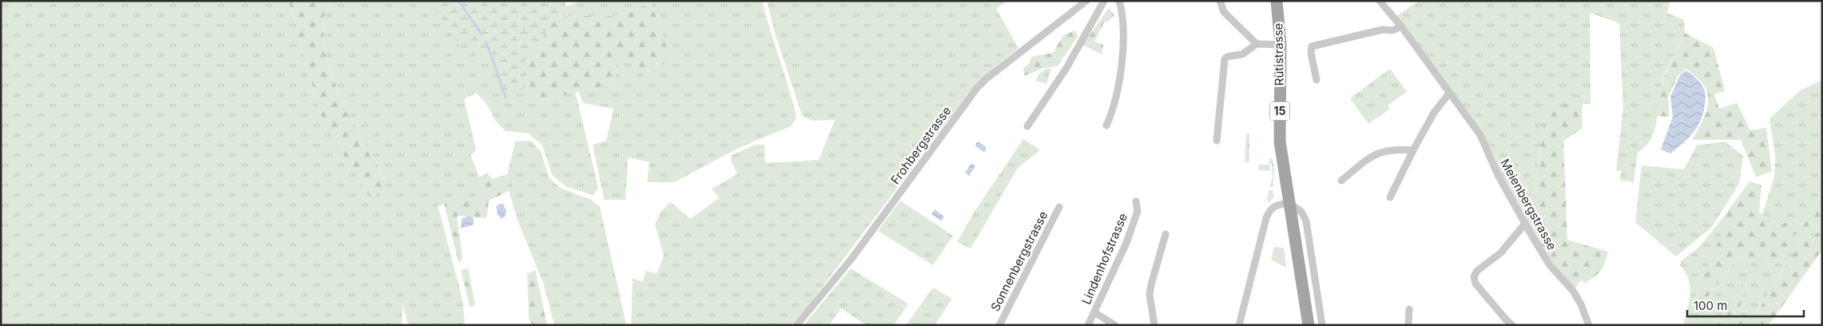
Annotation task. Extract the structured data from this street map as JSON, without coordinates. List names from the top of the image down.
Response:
{
  "streets": {
    "main road": ["Rütistrasse", "15"],
    "street": [
      "Frohbergstrasse",
      "Meienbergstrasse",
      "Lindenhofstrasse",
      "Sonnenbergstrasse"
    ]
  },
  "scale_bar": "100 m"
}
